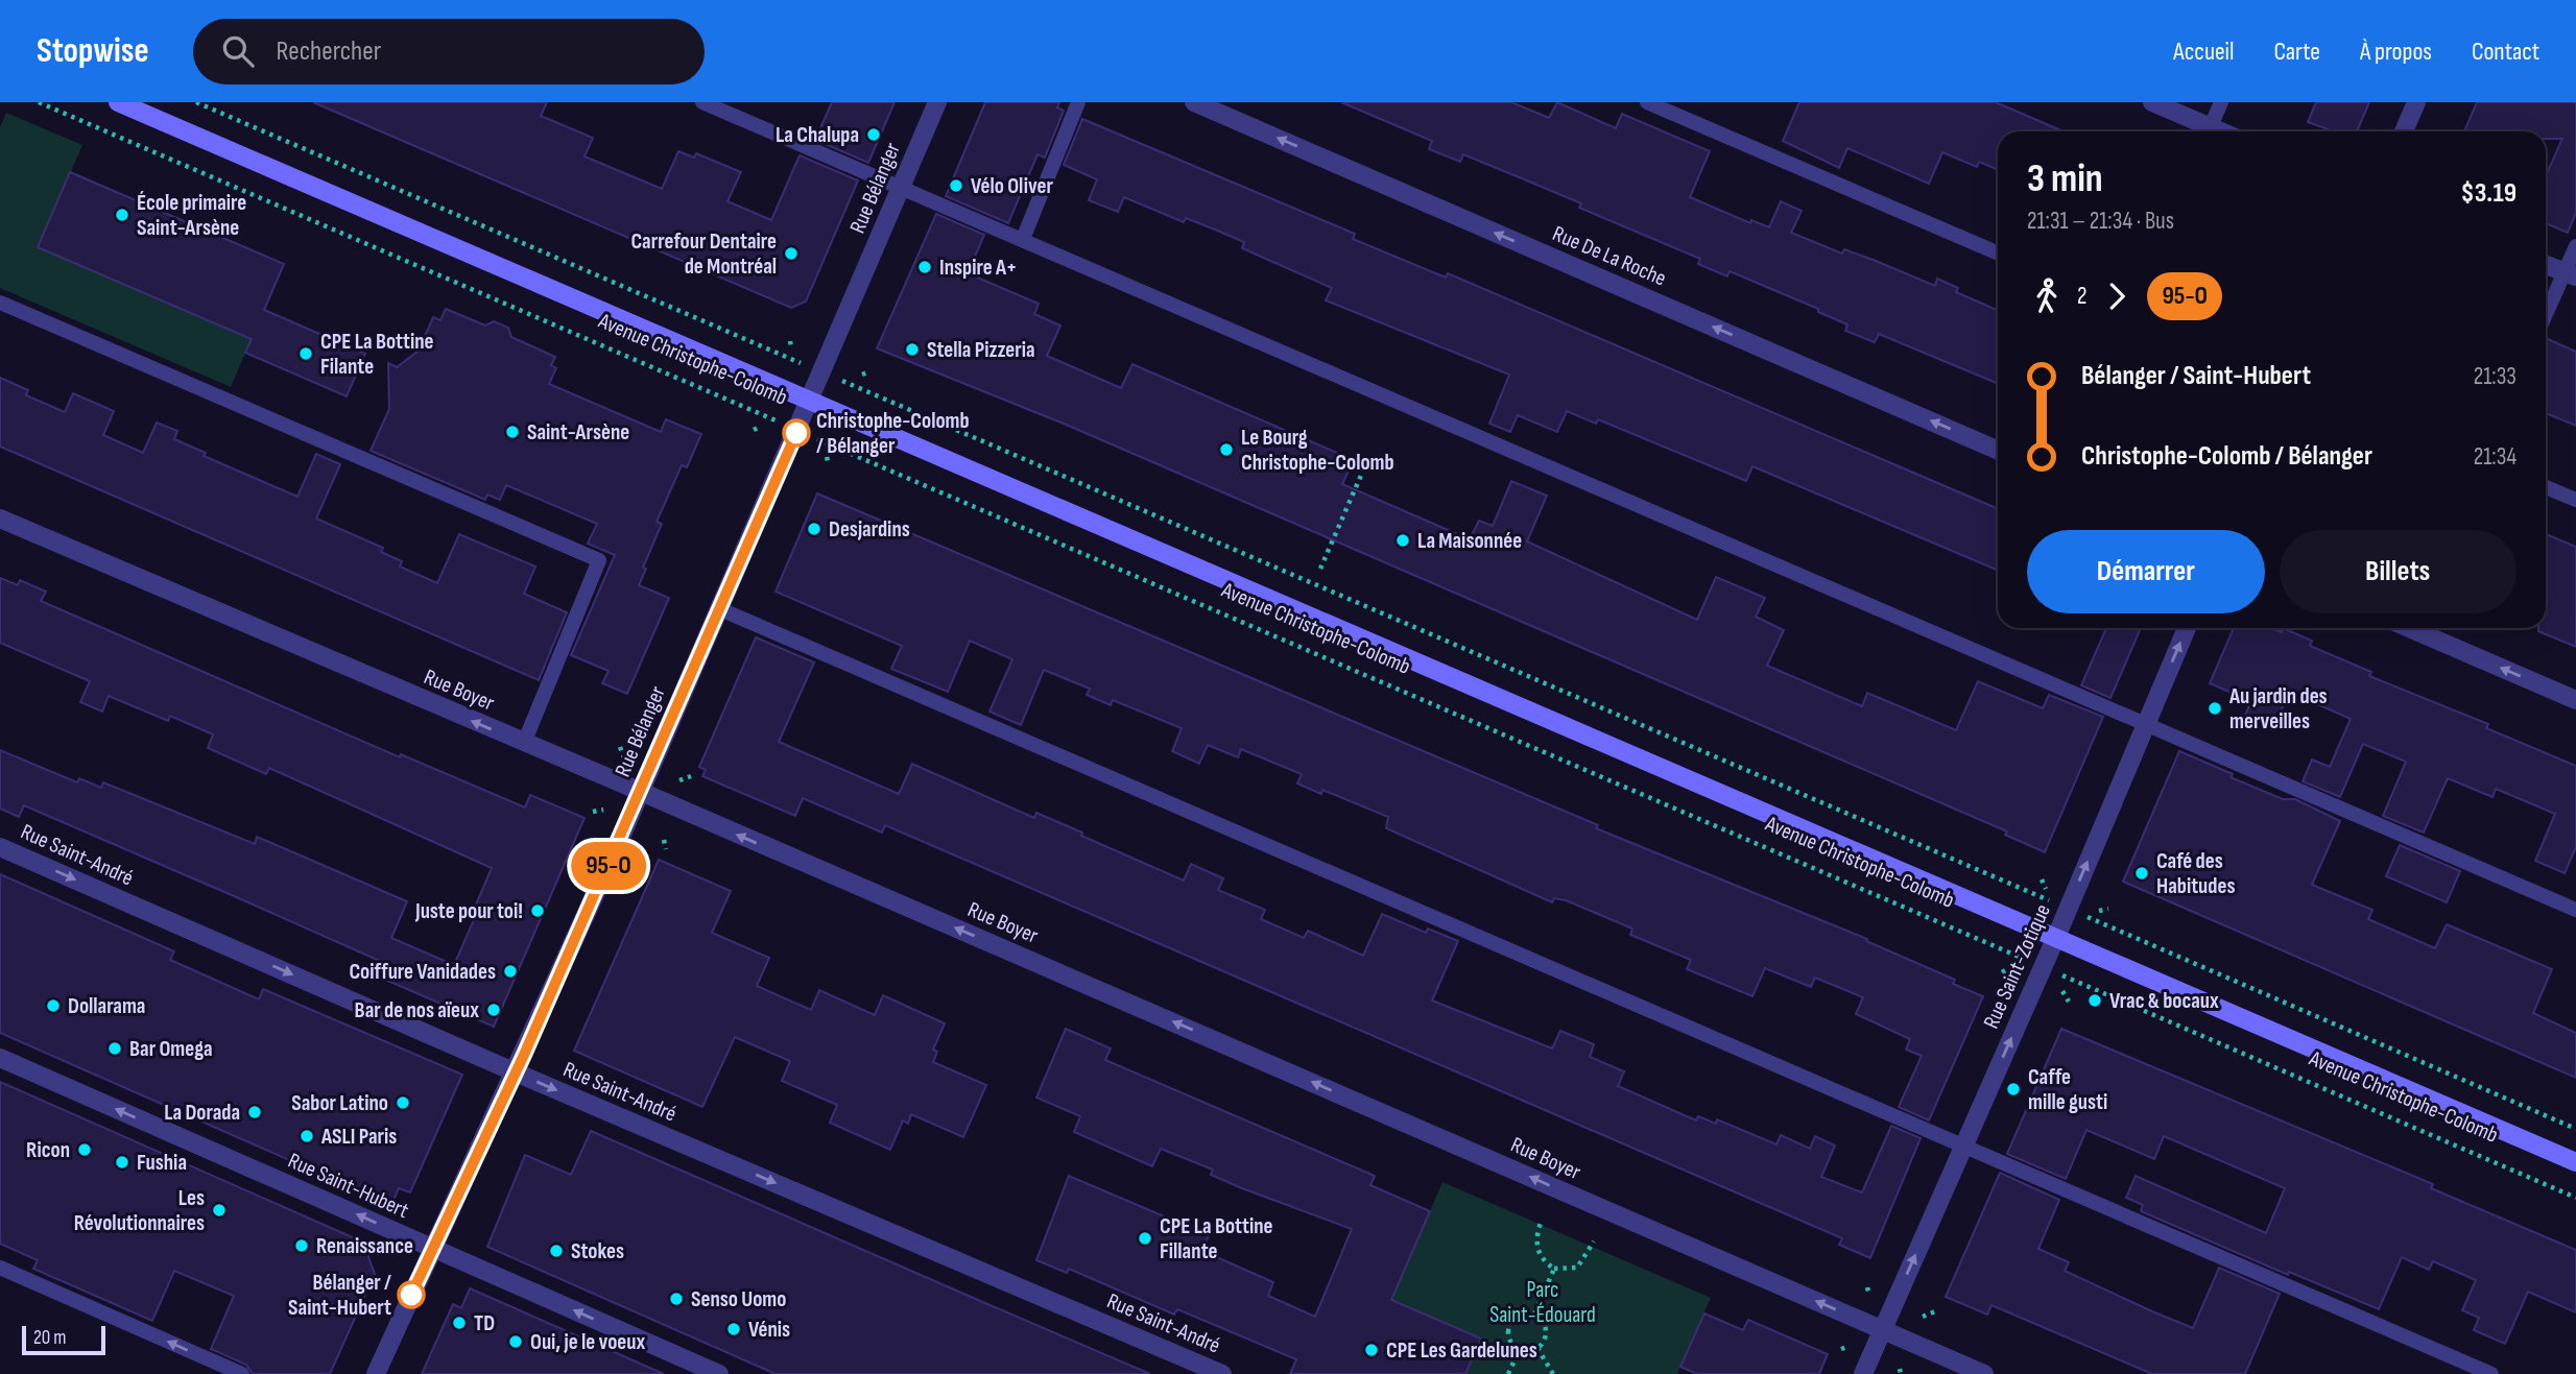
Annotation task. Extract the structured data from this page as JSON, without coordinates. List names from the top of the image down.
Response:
{
  "streets": {
    "main road": ["Avenue Christophe-Colomb"],
    "street": [
      "Rue Bélanger",
      "Rue De La Roche",
      "Rue Boyer",
      "Rue Saint-André",
      "Rue Saint-Zotique",
      "Rue Saint-Hubert"
    ]
  },
  "crossings": [
    ["Rue Bélanger", "Avenue Christophe-Colomb"],
    ["Rue Bélanger", "Rue Boyer"],
    ["Rue Bélanger", "Rue Saint-André"],
    ["Rue Bélanger", "Rue Saint-Hubert"],
    ["Avenue Christophe-Colomb", "Rue Saint-Zotique"],
    ["Rue Boyer", "Rue Saint-Zotique"]
  ],
  "one_way": [
    "Rue De La Roche",
    "Rue Boyer",
    "Rue Saint-André",
    "Rue Saint-Zotique",
    "Rue Saint-Hubert"
  ],
  "parks": ["Parc Saint-Édouard"],
  "places": [
    "La Chalupa",
    "Vélo Oliver",
    "École primaire Saint-Arsène",
    "Carrefour Dentaire de Montréal",
    "Inspire A+",
    "Stella Pizzeria",
    "CPE La Bottine Filante",
    "Saint-Arsène",
    "Christophe-Colomb / Bélanger",
    "Le Bourg Christophe-Colomb",
    "Desjardins",
    "La Maisonnée",
    "Au jardin des merveilles",
    "Café des Habitudes",
    "Juste pour toi!",
    "Coiffure Vanidades",
    "Vrac & bocaux",
    "Dollarama",
    "Bar de nos aïeux",
    "Bar Omega",
    "Caffe mille gusti",
    "Sabor Latino",
    "La Dorada",
    "ASLI Paris",
    "Ricon",
    "Fushia",
    "Les Révolutionnaires",
    "CPE La Bottine Fillante",
    "Renaissance",
    "Stokes",
    "Bélanger / Saint-Hubert",
    "Senso Uomo",
    "TD",
    "Vénis",
    "Oui, je le voeux",
    "CPE Les Gardelunes"
  ],
  "lines": ["bus line 95-O"],
  "scale_bar": "20 m",
  "page": {
    "header": "Stopwise",
    "search": "Rechercher",
    "nav": [
      "Accueil",
      "Carte",
      "À propos",
      "Contact"
    ],
    "on_map": "95-O",
    "heading": ["3 min", "21:31 – 21:34 · Bus", "$3.19"],
    "legs": ["2", "95-O"],
    "list": [
      {
        "name": "Bélanger / Saint-Hubert",
        "value": "21:33"
      },
      {
        "name": "Christophe-Colomb / Bélanger",
        "value": "21:34"
      }
    ],
    "buttons": ["Démarrer", "Billets"],
    "scale": "20 m"
  }
}
